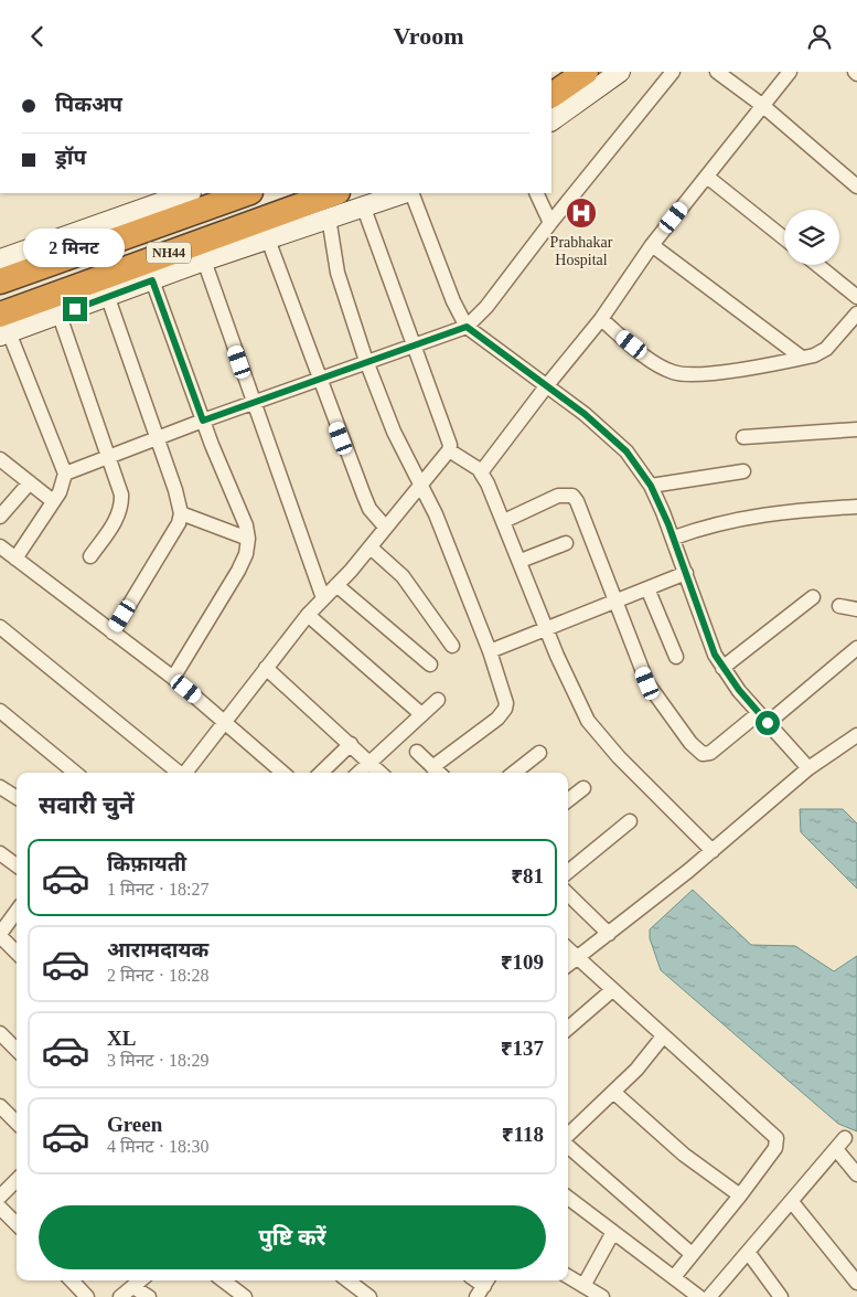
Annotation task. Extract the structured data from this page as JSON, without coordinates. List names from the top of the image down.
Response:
{
  "streets": {
    "highway": ["NH44"]
  },
  "places": {
    "hospital": ["Prabhakar Hospital"]
  },
  "page": {
    "header": "Vroom",
    "banner": ["पिकअप", "ड्रॉप"],
    "bubble": "2 मिनट",
    "heading": "सवारी चुनें",
    "list": [
      {
        "name": "किफ़ायती",
        "note": "1 मिनट · 18:27",
        "value": "₹81"
      },
      {
        "name": "आरामदायक",
        "note": "2 मिनट · 18:28",
        "value": "₹109"
      },
      {
        "name": "XL",
        "note": "3 मिनट · 18:29",
        "value": "₹137"
      },
      {
        "name": "Green",
        "note": "4 मिनट · 18:30",
        "value": "₹118"
      }
    ],
    "buttons": "पुष्टि करें"
  }
}
